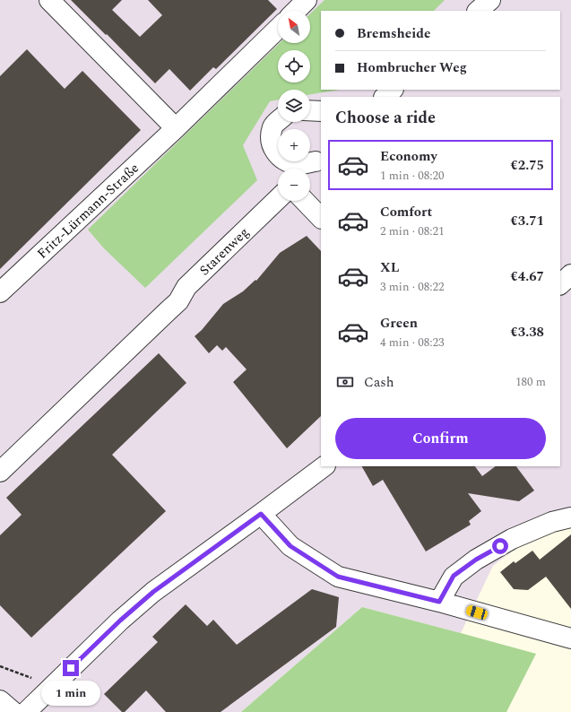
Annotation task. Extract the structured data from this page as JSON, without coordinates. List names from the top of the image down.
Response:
{
  "streets": {
    "street": ["Fritz-Lürmann-Straße", "Starenweg"]
  },
  "north": "top left",
  "page": {
    "map_buttons": ["+", "−"],
    "banner": ["Bremsheide", "Hombrucher Weg"],
    "heading": "Choose a ride",
    "list": [
      {
        "name": "Economy",
        "note": "1 min · 08:20",
        "value": "€2.75"
      },
      {
        "name": "Comfort",
        "note": "2 min · 08:21",
        "value": "€3.71"
      },
      {
        "name": "XL",
        "note": "3 min · 08:22",
        "value": "€4.67"
      },
      {
        "name": "Green",
        "note": "4 min · 08:23",
        "value": "€3.38"
      }
    ],
    "pay": ["Cash", "180 m"],
    "buttons": "Confirm",
    "bubble": "1 min"
  }
}
